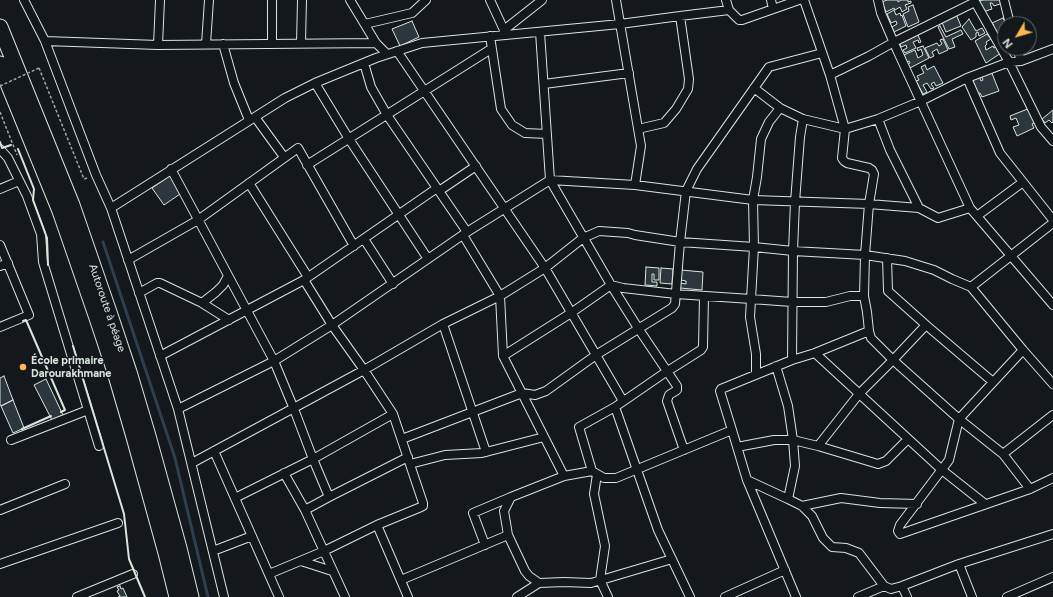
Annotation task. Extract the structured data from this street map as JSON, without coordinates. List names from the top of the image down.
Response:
{
  "streets": {
    "highway": ["Autoroute à péage"]
  },
  "places": ["École primaire Darourakhmane"],
  "north": "bottom left"
}
